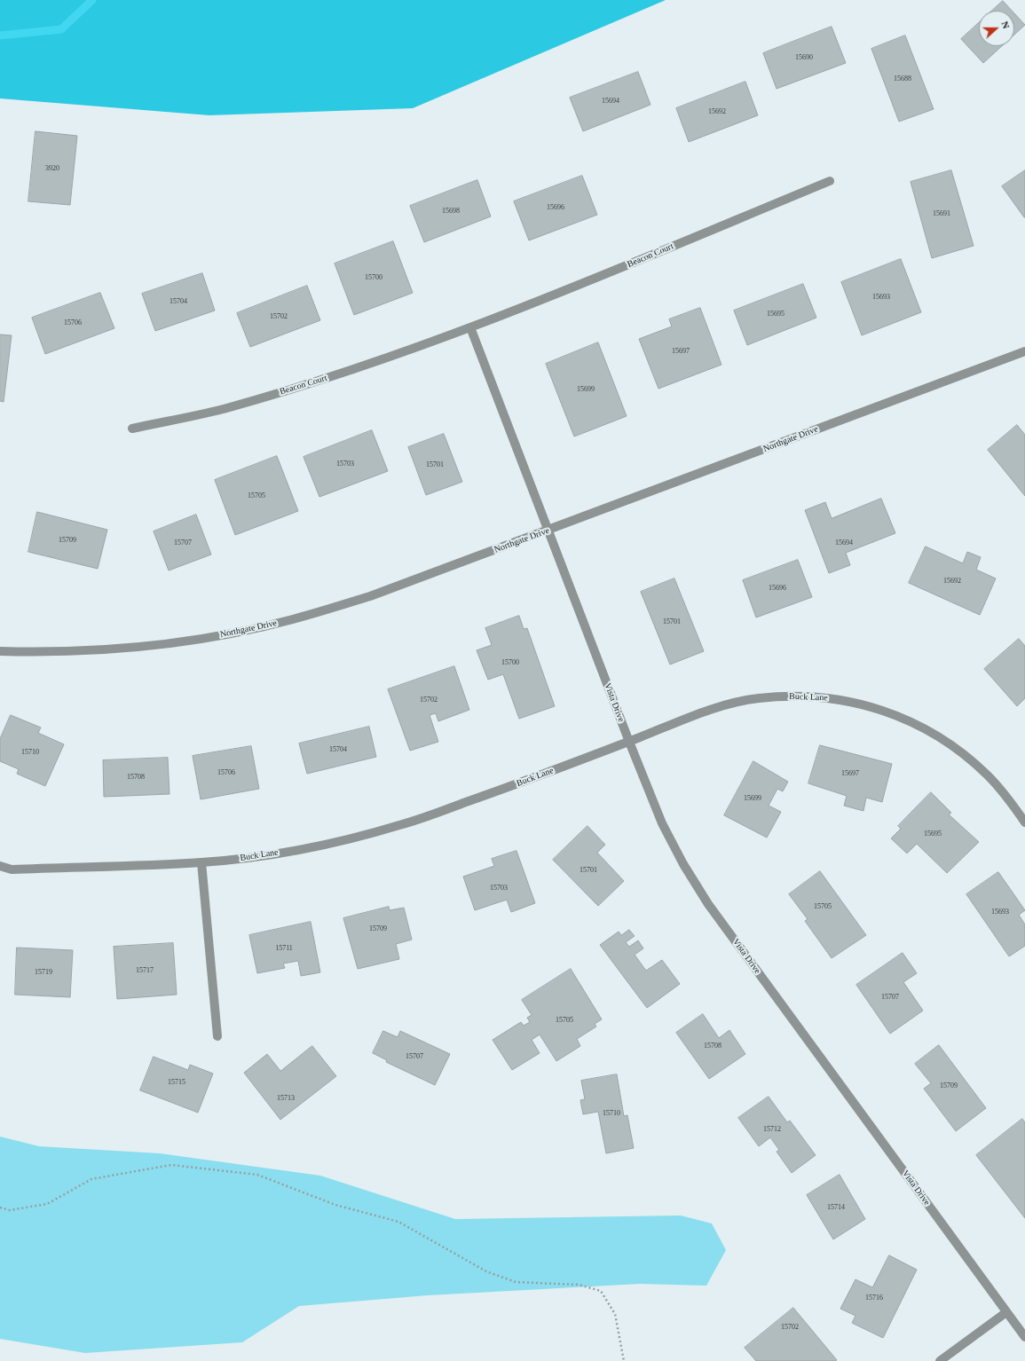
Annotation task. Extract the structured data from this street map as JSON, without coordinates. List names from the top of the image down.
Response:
{
  "streets": {
    "street": [
      "Beacon Court",
      "Northgate Drive",
      "Buck Lane",
      "Vista Drive"
    ]
  },
  "crossings": [
    ["Northgate Drive", "Vista Drive"],
    ["Buck Lane", "Vista Drive"]
  ],
  "house_numbers": [
    "15690",
    "15688",
    "15694",
    "15692",
    "3920",
    "15696",
    "15698",
    "15691",
    "15700",
    "15693",
    "15704",
    "15695",
    "15702",
    "15706",
    "15697",
    "15699",
    "15703",
    "15701",
    "15705",
    "15709",
    "15707",
    "15694",
    "15692",
    "15696",
    "15701",
    "15700",
    "15702",
    "15704",
    "15710",
    "15706",
    "15697",
    "15708",
    "15699",
    "15695",
    "15701",
    "15703",
    "15705",
    "15693",
    "15709",
    "15711",
    "15717",
    "15719",
    "15707",
    "15705",
    "15708",
    "15707",
    "15715",
    "15709",
    "15713",
    "15710",
    "15712",
    "15714",
    "15716",
    "15702"
  ],
  "north": "right"
}
